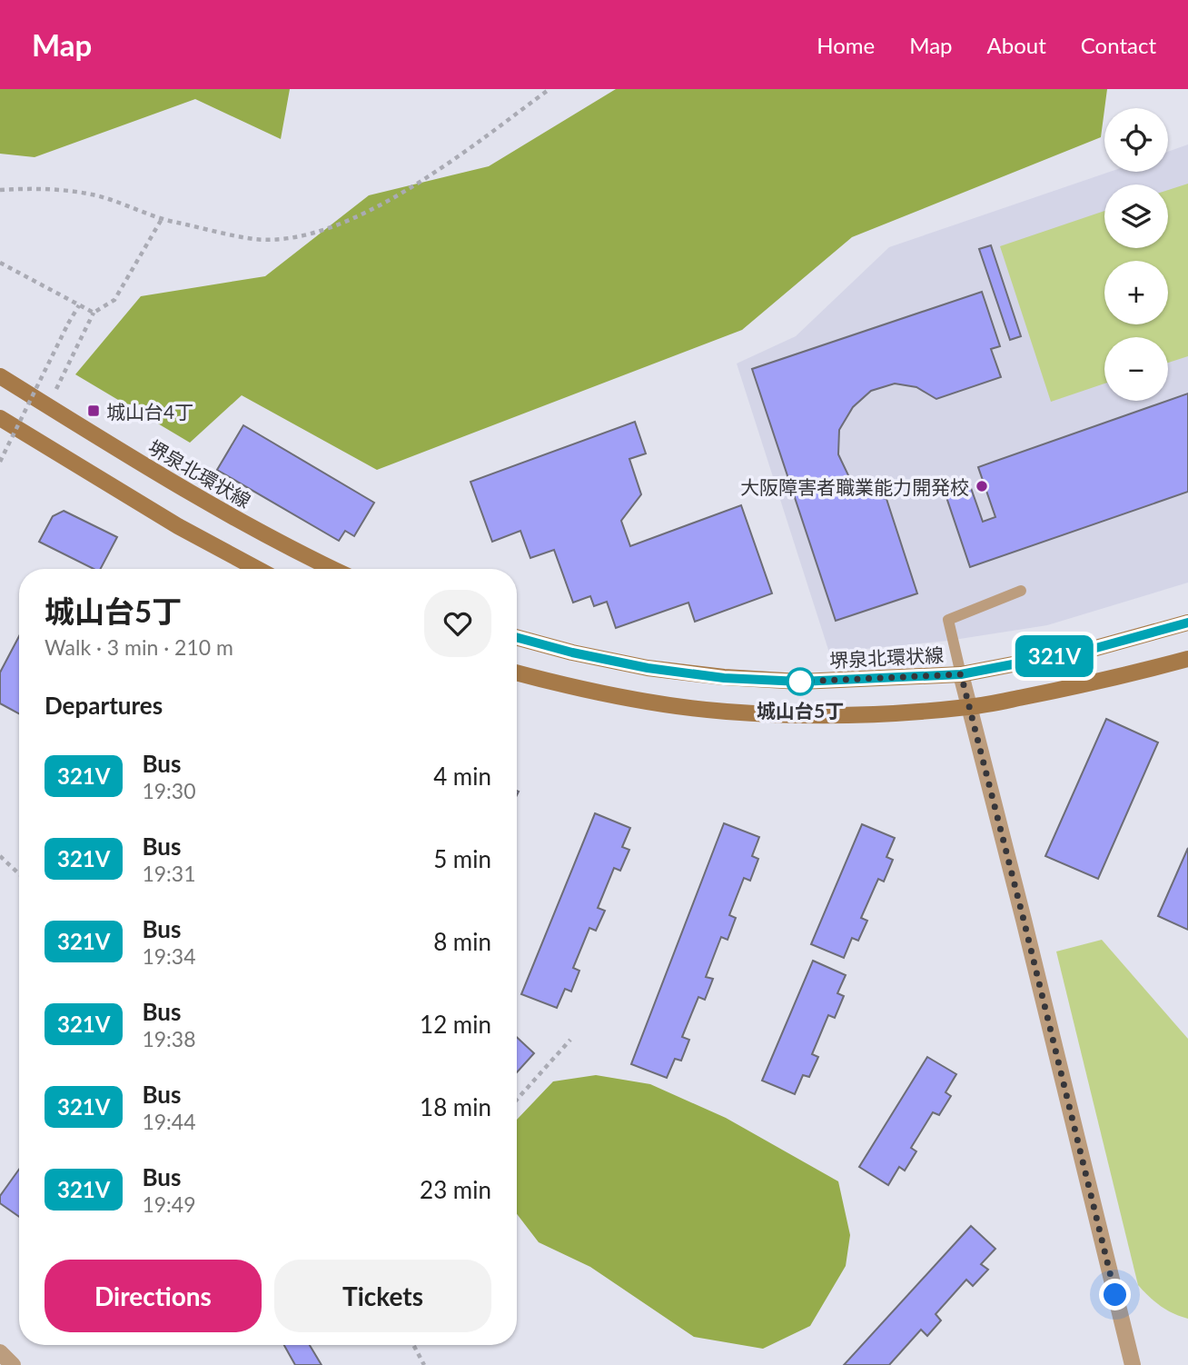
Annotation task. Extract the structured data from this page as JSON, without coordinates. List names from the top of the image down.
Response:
{
  "streets": {
    "main road": ["堺泉北環状線"]
  },
  "places": {
    "transit": ["城山台4丁"],
    "other": ["大阪障害者職業能力開発校", "城山台5丁"]
  },
  "lines": ["bus line 321V"],
  "page": {
    "header": "Map",
    "nav": [
      "Home",
      "Map",
      "About",
      "Contact"
    ],
    "on_map": "321V",
    "map_buttons": ["+", "−"],
    "heading": [
      ["城山台5丁", "Walk · 3 min · 210 m"],
      "Departures"
    ],
    "list": [
      {
        "mark": "321V",
        "name": "Bus",
        "note": "19:30",
        "value": "4 min"
      },
      {
        "mark": "321V",
        "name": "Bus",
        "note": "19:31",
        "value": "5 min"
      },
      {
        "mark": "321V",
        "name": "Bus",
        "note": "19:34",
        "value": "8 min"
      },
      {
        "mark": "321V",
        "name": "Bus",
        "note": "19:38",
        "value": "12 min"
      },
      {
        "mark": "321V",
        "name": "Bus",
        "note": "19:44",
        "value": "18 min"
      },
      {
        "mark": "321V",
        "name": "Bus",
        "note": "19:49",
        "value": "23 min"
      }
    ],
    "buttons": ["Directions", "Tickets"]
  }
}
